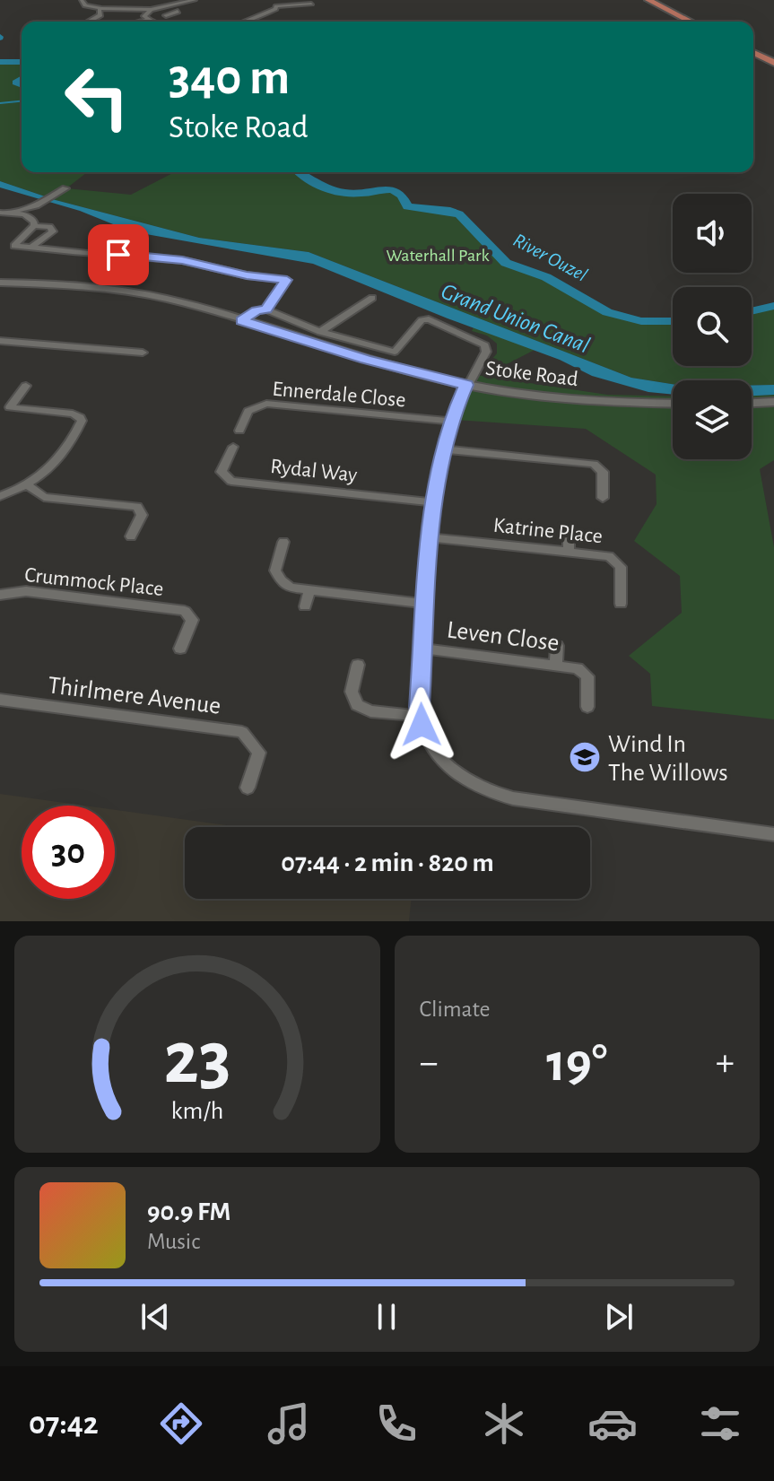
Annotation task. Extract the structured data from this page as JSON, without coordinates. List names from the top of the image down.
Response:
{
  "streets": {
    "street": [
      "Stoke Road",
      "Ennerdale Close",
      "Rydal Way",
      "Katrine Place",
      "Crummock Place",
      "Leven Close",
      "Thirlmere Avenue"
    ]
  },
  "water": ["River Ouzel", "Grand Union Canal"],
  "parks": ["Waterhall Park"],
  "places": {
    "school or university": ["Wind In The Willows"]
  },
  "page": {
    "turn": ["340 m", "Stoke Road"],
    "limit": "30",
    "trip": "07:44 · 2 min · 820 m",
    "tile": "Climate",
    "heat": ["−", "19°", "+"],
    "song": ["90.9 FM", "Music"],
    "tabs": "07:42",
    "gauge": ["23", "km/h"]
  }
}
